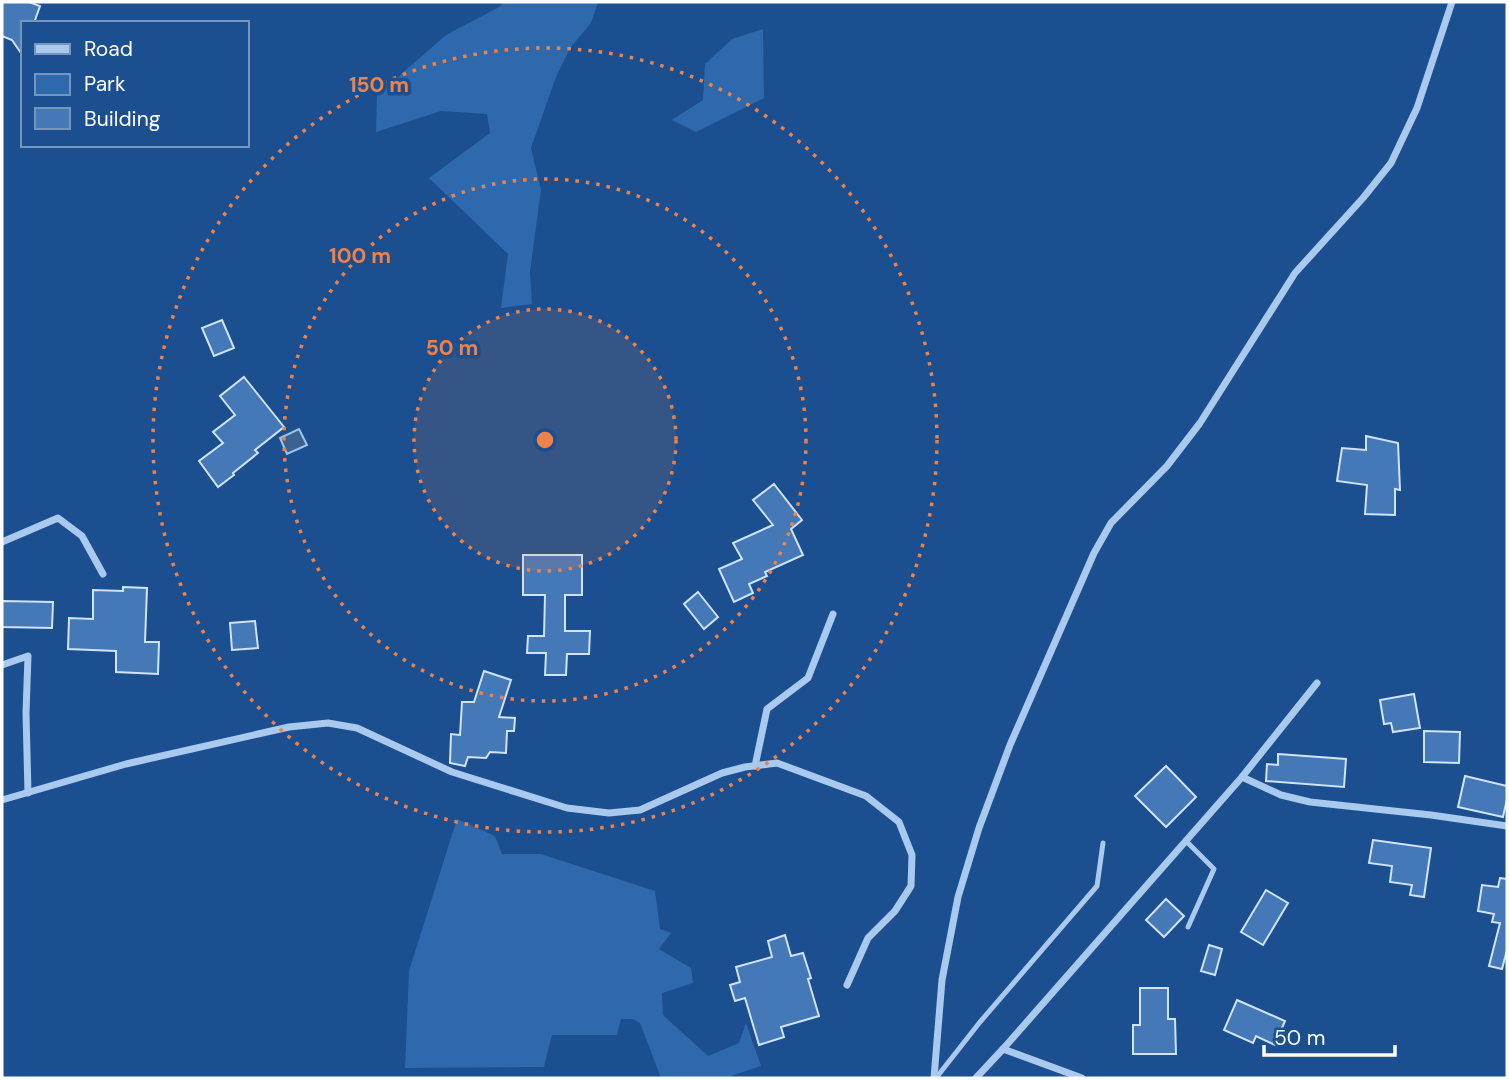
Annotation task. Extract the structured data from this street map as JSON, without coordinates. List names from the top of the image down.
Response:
{
  "legend": ["Road", "Park", "Building"],
  "scale_bar": "50 m",
  "rings": ["150 m", "100 m", "50 m"]
}
